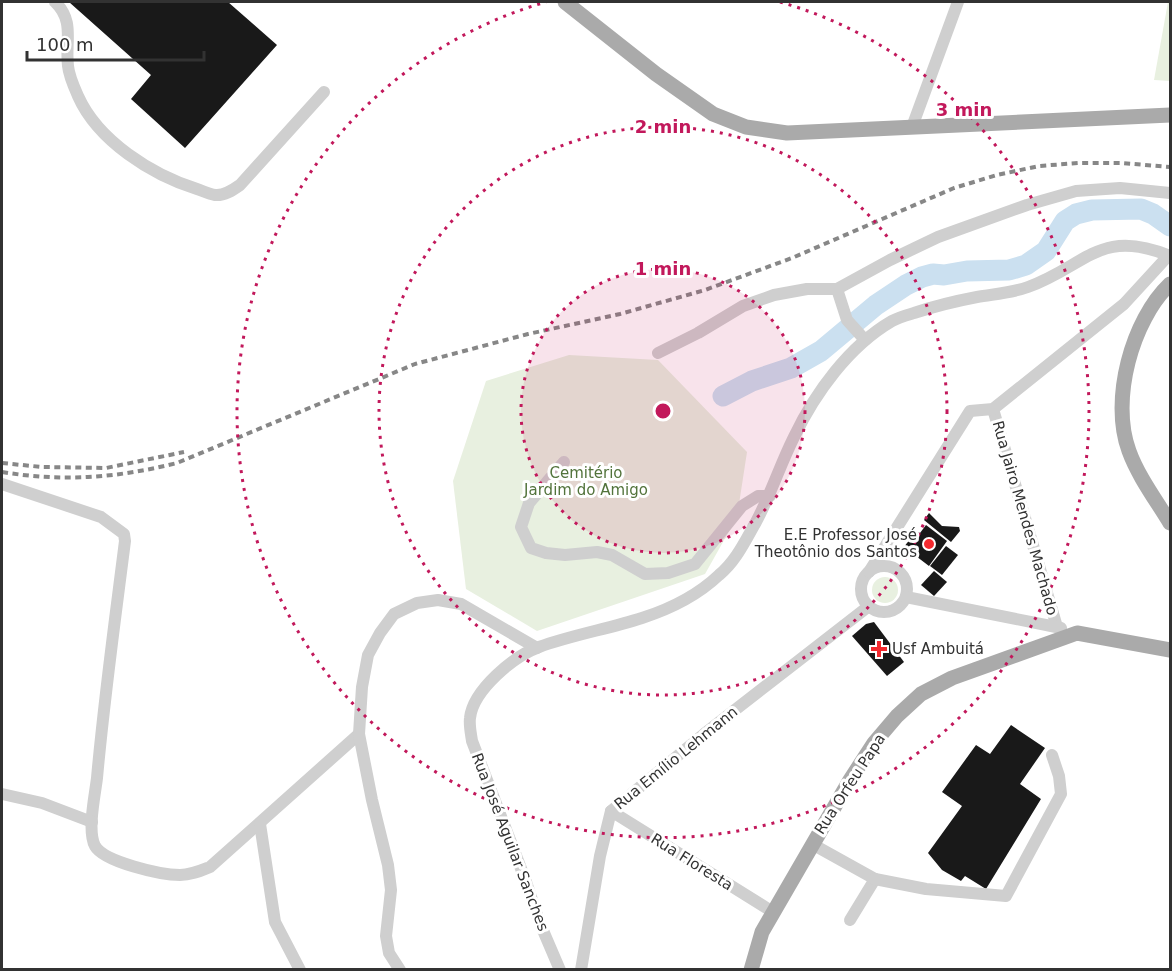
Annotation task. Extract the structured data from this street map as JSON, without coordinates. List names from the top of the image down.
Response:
{
  "streets": {
    "main road": ["Rua Orfeu Papa"],
    "street": [
      "Rua Jairo Mendes Machado",
      "Rua Emílio Lehmann",
      "Rua José Aguilar Sanches",
      "Rua Floresta"
    ]
  },
  "crossings": [
    ["Rua Jairo Mendes Machado", "Rua Emílio Lehmann"],
    ["Rua Jairo Mendes Machado", "Rua José Aguilar Sanches"],
    ["Rua Emílio Lehmann", "Rua Floresta"],
    ["Rua Orfeu Papa", "Rua Floresta"]
  ],
  "parks": ["Cemitério Jardim do Amigo"],
  "places": {
    "other": ["E.E Professor José Theotônio dos Santos"],
    "health": ["Usf Ambuitá"]
  },
  "scale_bar": "100 m",
  "rings": ["3 min", "2 min", "1 min"]
}
